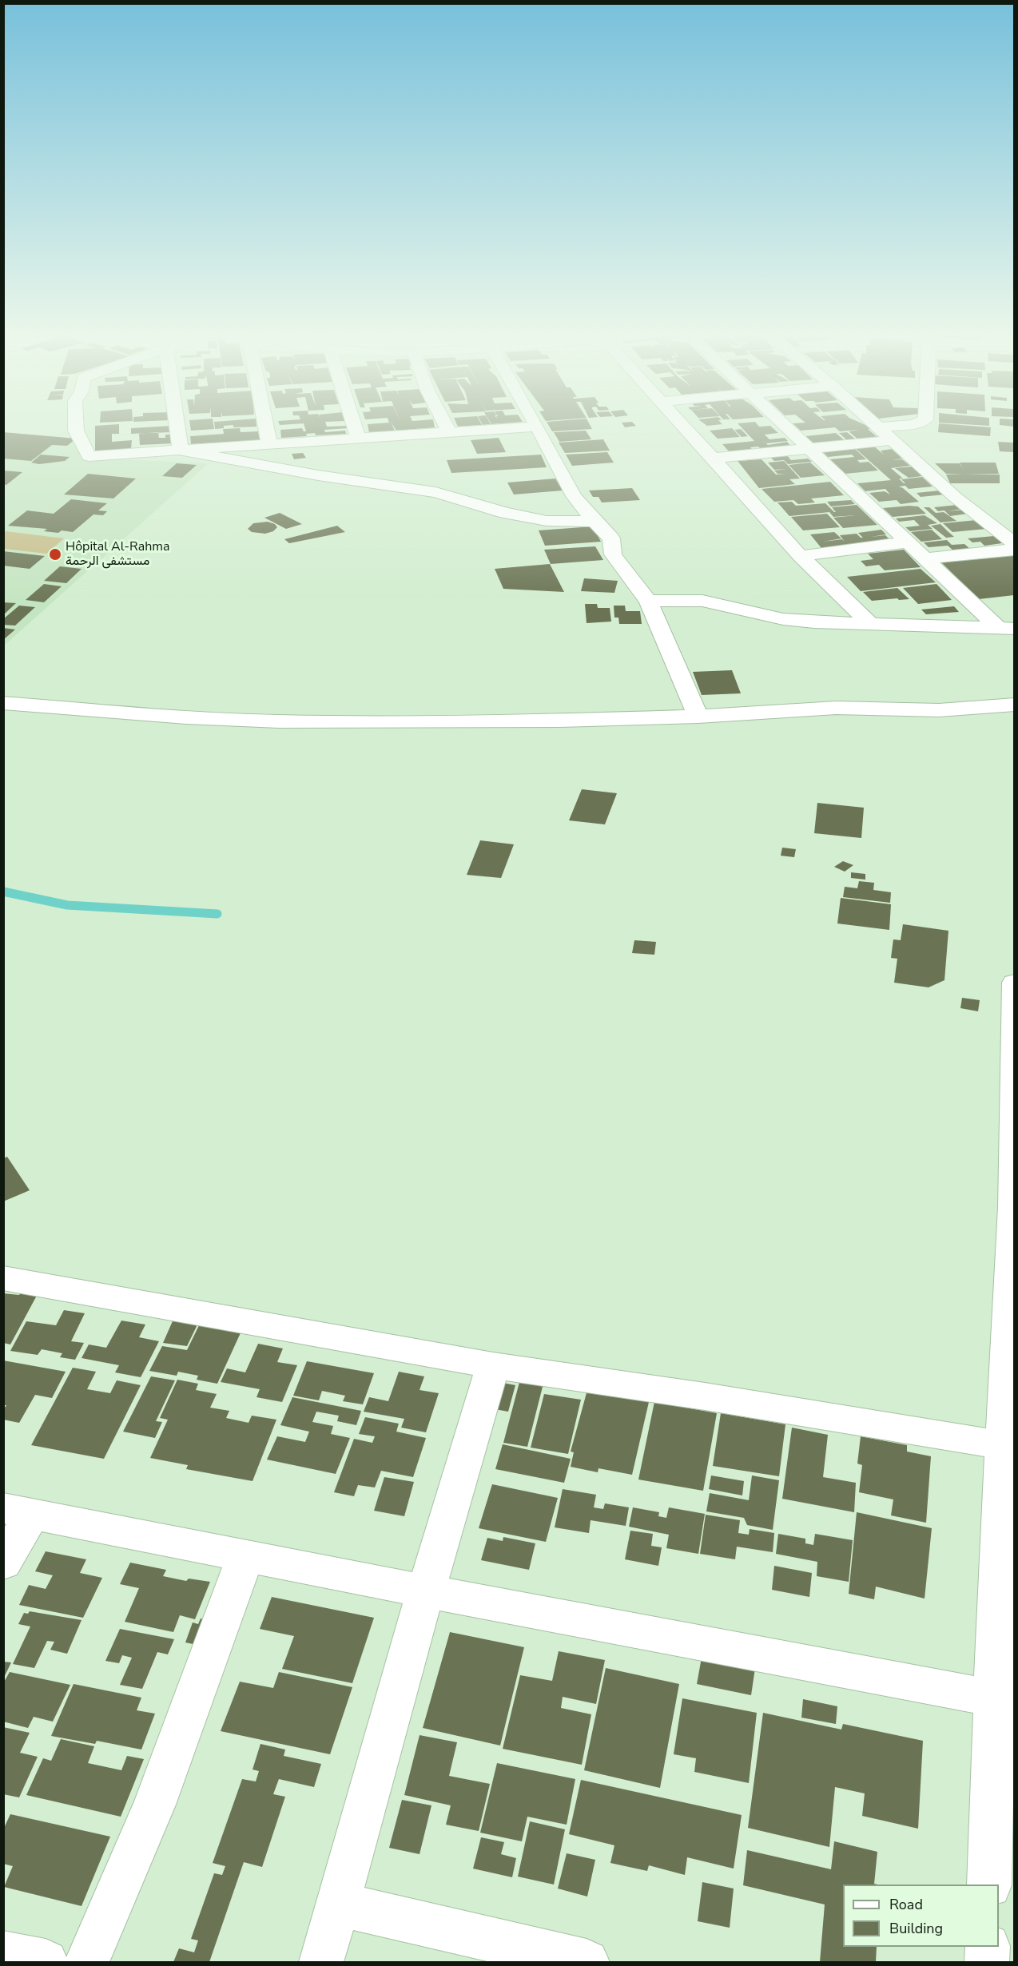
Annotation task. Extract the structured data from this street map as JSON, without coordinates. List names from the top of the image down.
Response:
{
  "places": ["Hôpital Al-Rahma مستشفى الرحمة"],
  "legend": ["Road", "Building"]
}
